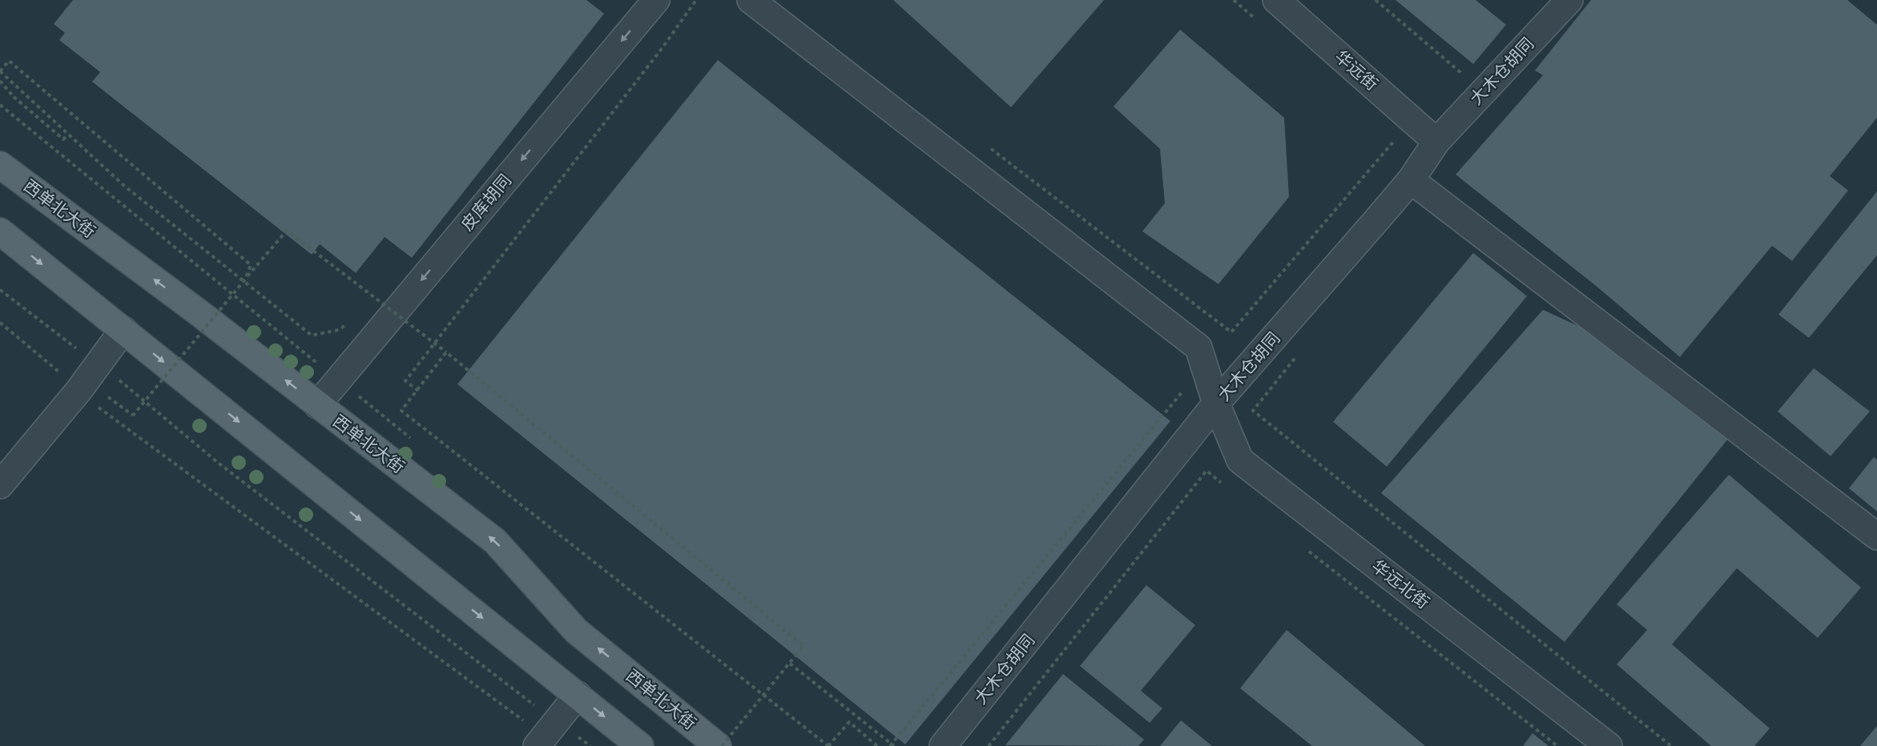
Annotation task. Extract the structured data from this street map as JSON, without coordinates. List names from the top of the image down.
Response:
{
  "streets": {
    "main road": ["西单北大街"],
    "street": [
      "华远街",
      "大木仓胡同",
      "皮库胡同",
      "华远北街"
    ]
  },
  "crossings": [
    ["华远街", "大木仓胡同"],
    ["大木仓胡同", "华远北街"],
    ["皮库胡同", "西单北大街"]
  ],
  "one_way": ["皮库胡同"]
}
